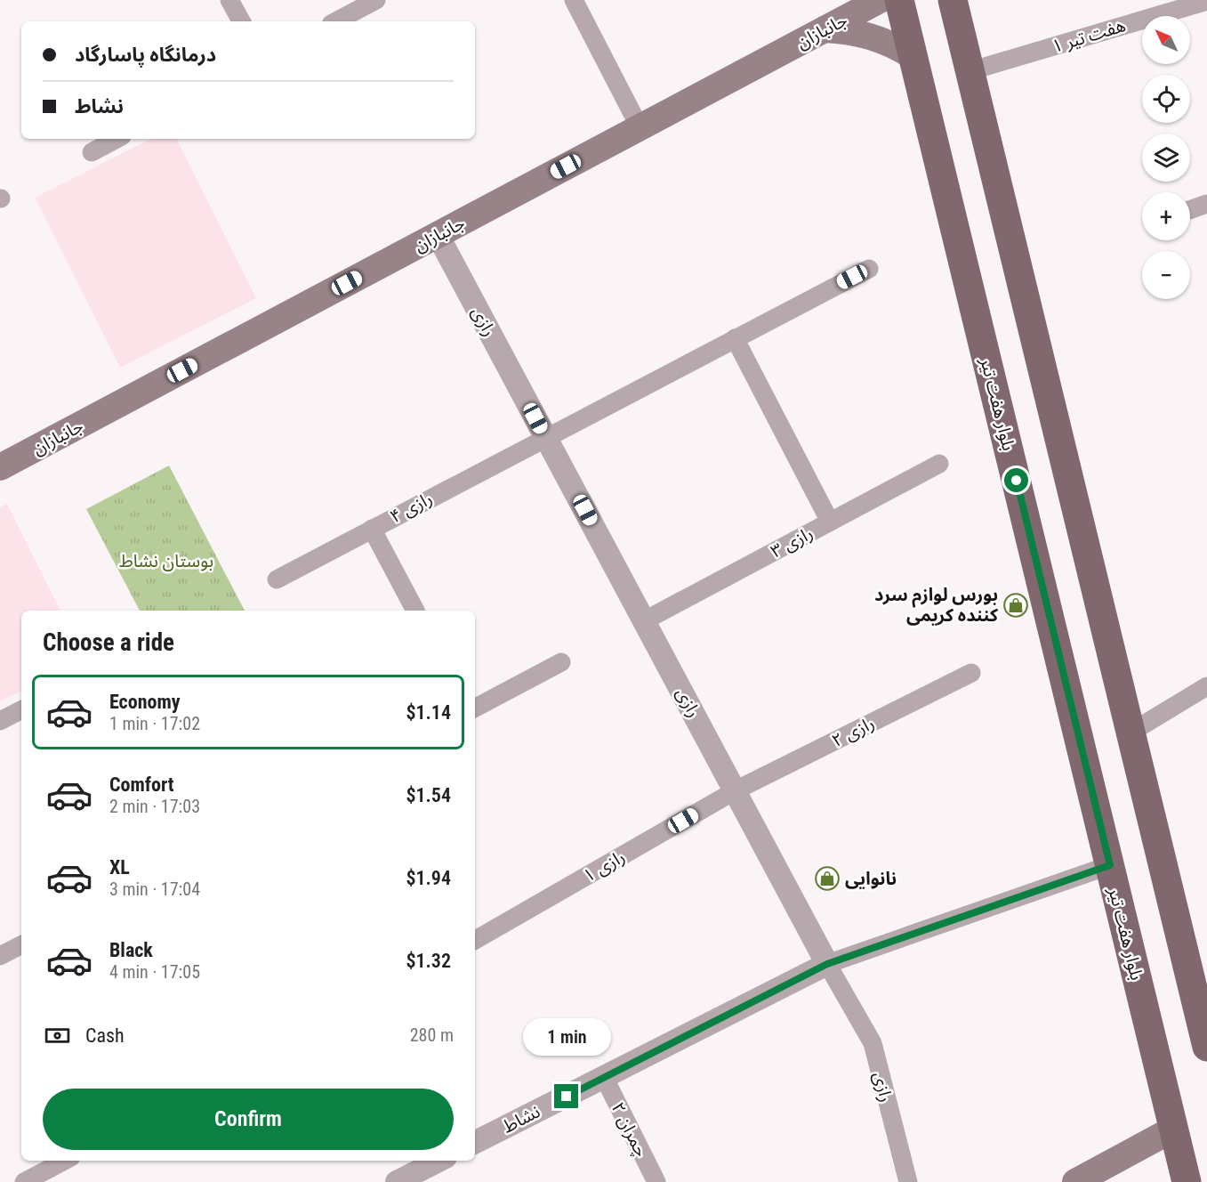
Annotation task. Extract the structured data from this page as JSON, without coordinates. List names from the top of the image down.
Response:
{
  "streets": {
    "main road": ["جانبازان", "بلوار هفت تیر"],
    "street": [
      "هفت تیر ۱",
      "رازی",
      "رازی ۴",
      "رازی ۳",
      "رازی ۲",
      "رازی ۱",
      "نشاط",
      "چمران ۲"
    ]
  },
  "crossings": [
    ["جانبازان", "رازی"],
    ["رازی", "رازی ۴"],
    ["رازی", "رازی ۳"],
    ["رازی", "رازی ۲"],
    ["رازی", "رازی ۱"],
    ["رازی", "نشاط"],
    ["رازی ۲", "رازی ۱"],
    ["نشاط", "چمران ۲"]
  ],
  "parks": ["بوستان نشاط"],
  "places": {
    "shop": ["بورس لوازم سرد کننده کریمی", "نانوایی"]
  },
  "north": "top left",
  "page": {
    "map_buttons": ["+", "−"],
    "banner": ["درمانگاه پاسارگاد", "نشاط"],
    "heading": "Choose a ride",
    "list": [
      {
        "name": "Economy",
        "note": "1 min · 17:02",
        "value": "$1.14"
      },
      {
        "name": "Comfort",
        "note": "2 min · 17:03",
        "value": "$1.54"
      },
      {
        "name": "XL",
        "note": "3 min · 17:04",
        "value": "$1.94"
      },
      {
        "name": "Black",
        "note": "4 min · 17:05",
        "value": "$1.32"
      }
    ],
    "pay": ["Cash", "280 m"],
    "bubble": "1 min",
    "buttons": "Confirm"
  }
}
